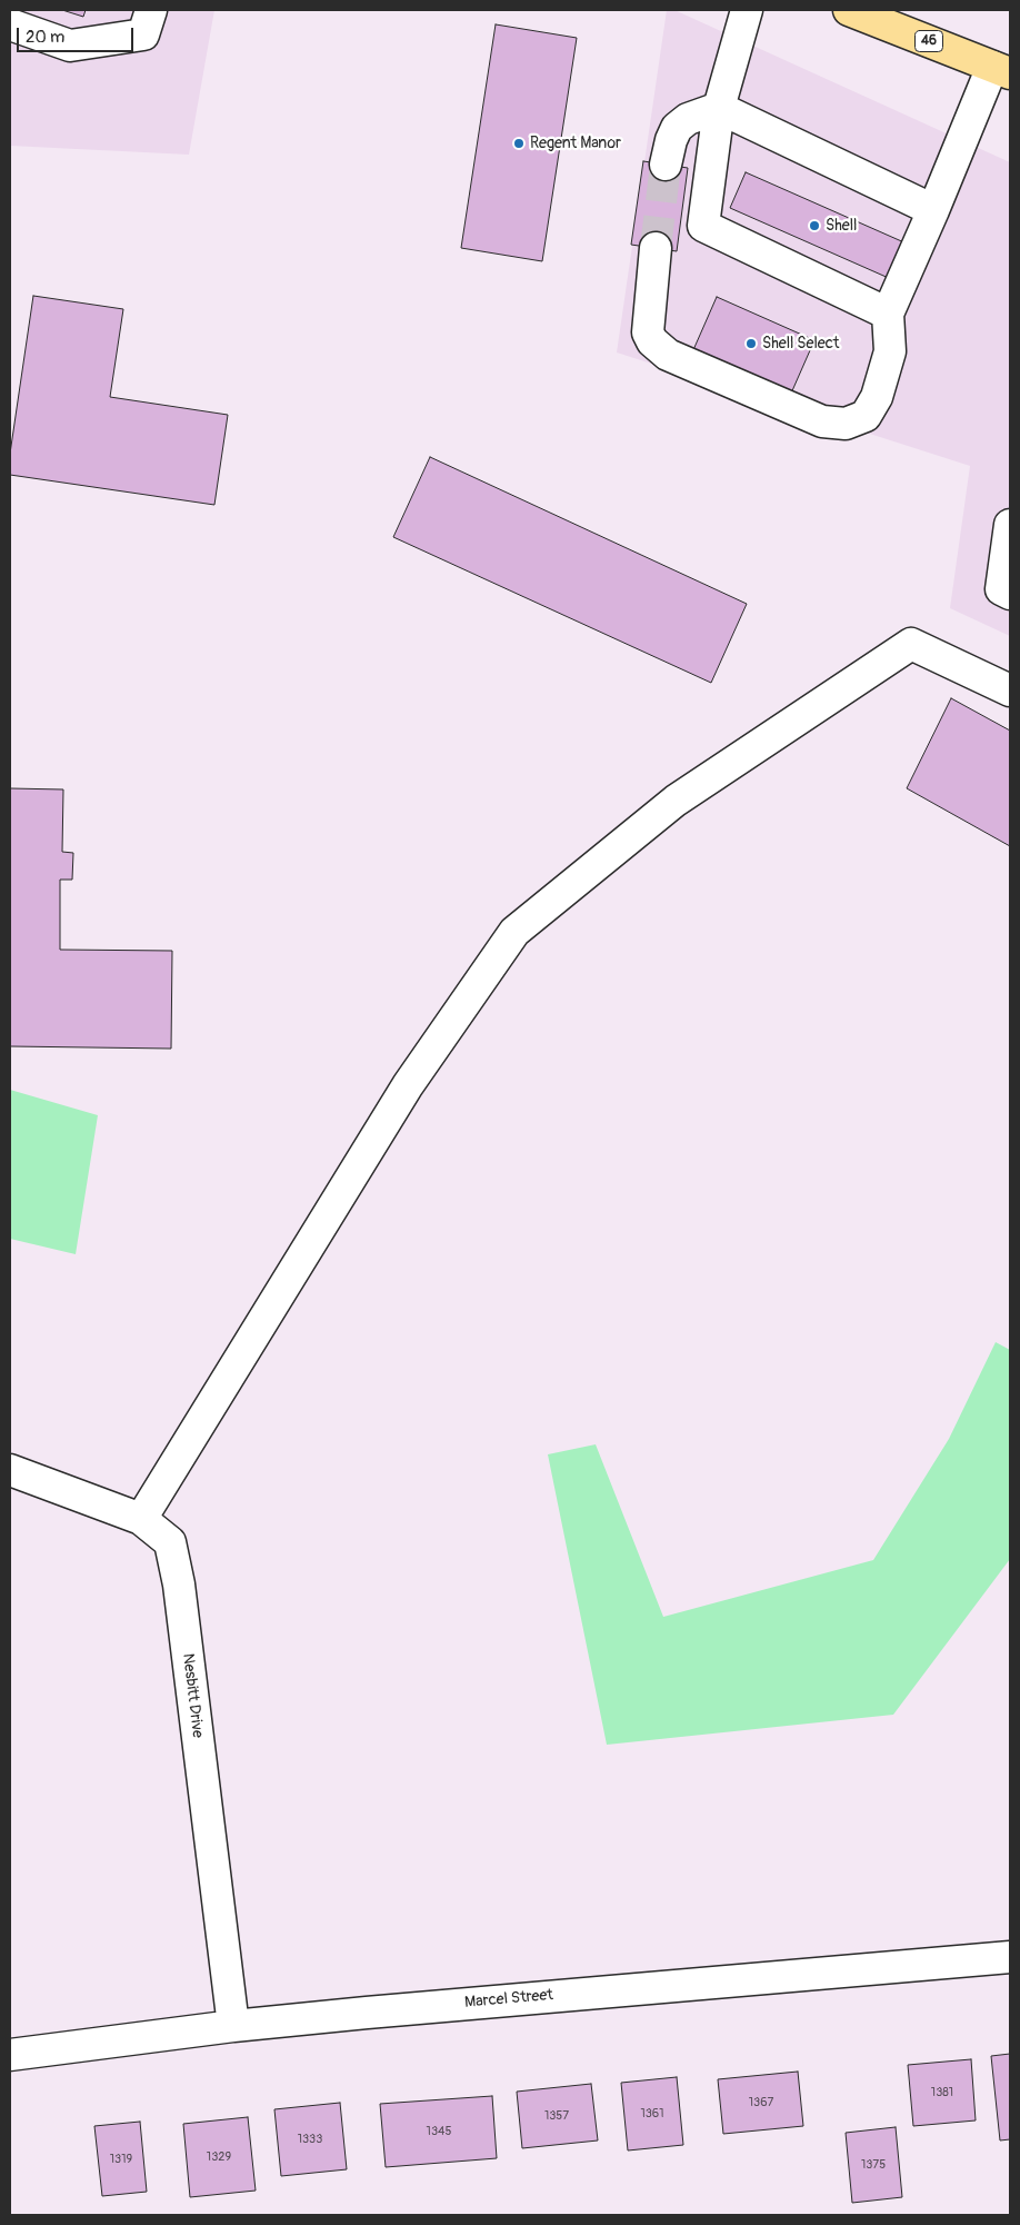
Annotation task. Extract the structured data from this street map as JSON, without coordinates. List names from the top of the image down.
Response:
{
  "streets": {
    "main road": ["46"],
    "street": ["Nesbitt Drive", "Marcel Street"]
  },
  "crossings": [
    ["Nesbitt Drive", "Marcel Street"]
  ],
  "places": ["Regent Manor", "Shell", "Shell Select"],
  "house_numbers": [
    "1381",
    "1367",
    "1361",
    "1357",
    "1345",
    "1333",
    "1329",
    "1319",
    "1375"
  ],
  "scale_bar": "20 m"
}
